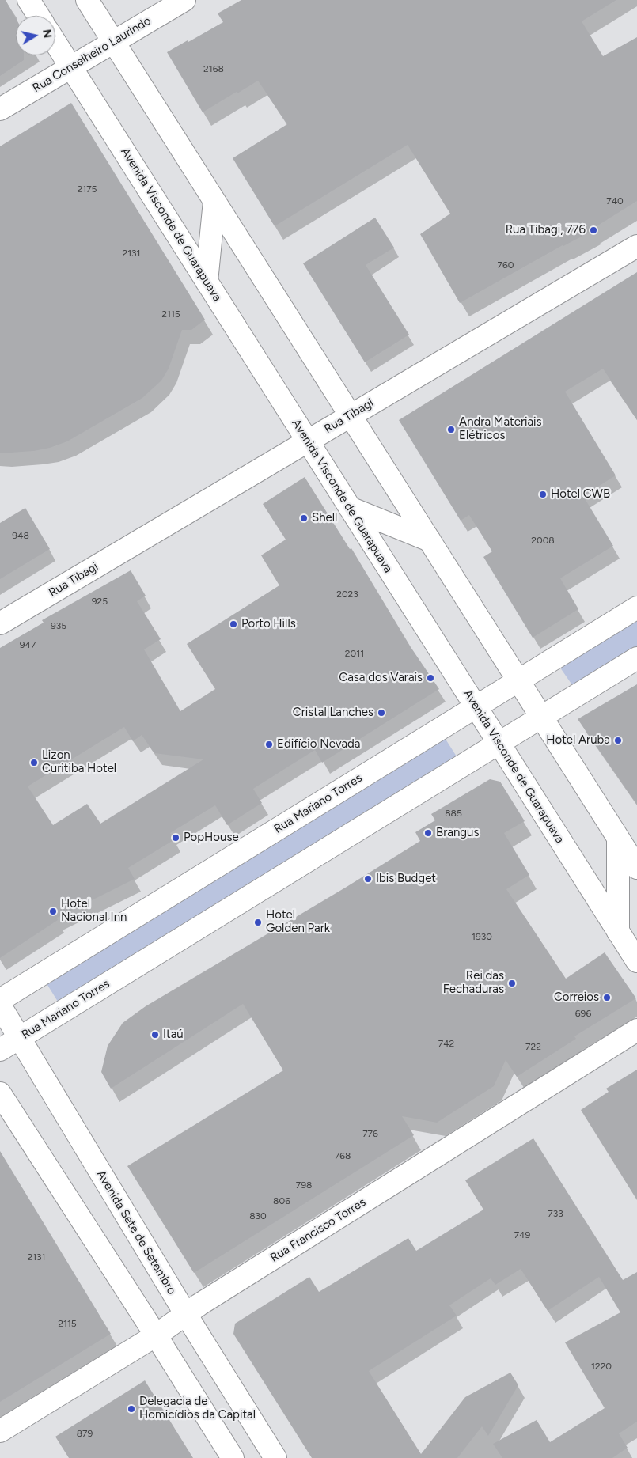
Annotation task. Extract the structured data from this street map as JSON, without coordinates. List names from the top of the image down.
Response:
{
  "streets": {
    "main road": [
      "Rua Conselheiro Laurindo",
      "Avenida Visconde de Guarapuava",
      "Rua Tibagi",
      "Rua Mariano Torres",
      "Rua Francisco Torres",
      "Avenida Sete de Setembro"
    ]
  },
  "crossings": [
    ["Rua Conselheiro Laurindo", "Avenida Visconde de Guarapuava"],
    ["Avenida Visconde de Guarapuava", "Rua Tibagi"],
    ["Avenida Visconde de Guarapuava", "Rua Mariano Torres"],
    ["Rua Mariano Torres", "Avenida Sete de Setembro"],
    ["Rua Francisco Torres", "Avenida Sete de Setembro"]
  ],
  "places": [
    "Rua Tibagi, 776",
    "Andra Materiais Elétricos",
    "Hotel CWB",
    "Shell",
    "Porto Hills",
    "Casa dos Varais",
    "Cristal Lanches",
    "Hotel Aruba",
    "Edifício Nevada",
    "Lizon Curitiba Hotel",
    "Brangus",
    "PopHouse",
    "Ibis Budget",
    "Hotel Nacional Inn",
    "Hotel Golden Park",
    "Rei das Fechaduras",
    "Correios",
    "Itaú",
    "Delegacia de Homicídios da Capital"
  ],
  "house_numbers": [
    "2168",
    "2175",
    "740",
    "2131",
    "760",
    "2115",
    "948",
    "2008",
    "2023",
    "925",
    "935",
    "947",
    "2011",
    "885",
    "1930",
    "696",
    "742",
    "722",
    "776",
    "768",
    "798",
    "806",
    "733",
    "830",
    "749",
    "2131",
    "2115",
    "1220",
    "879"
  ],
  "north": "right"
}
